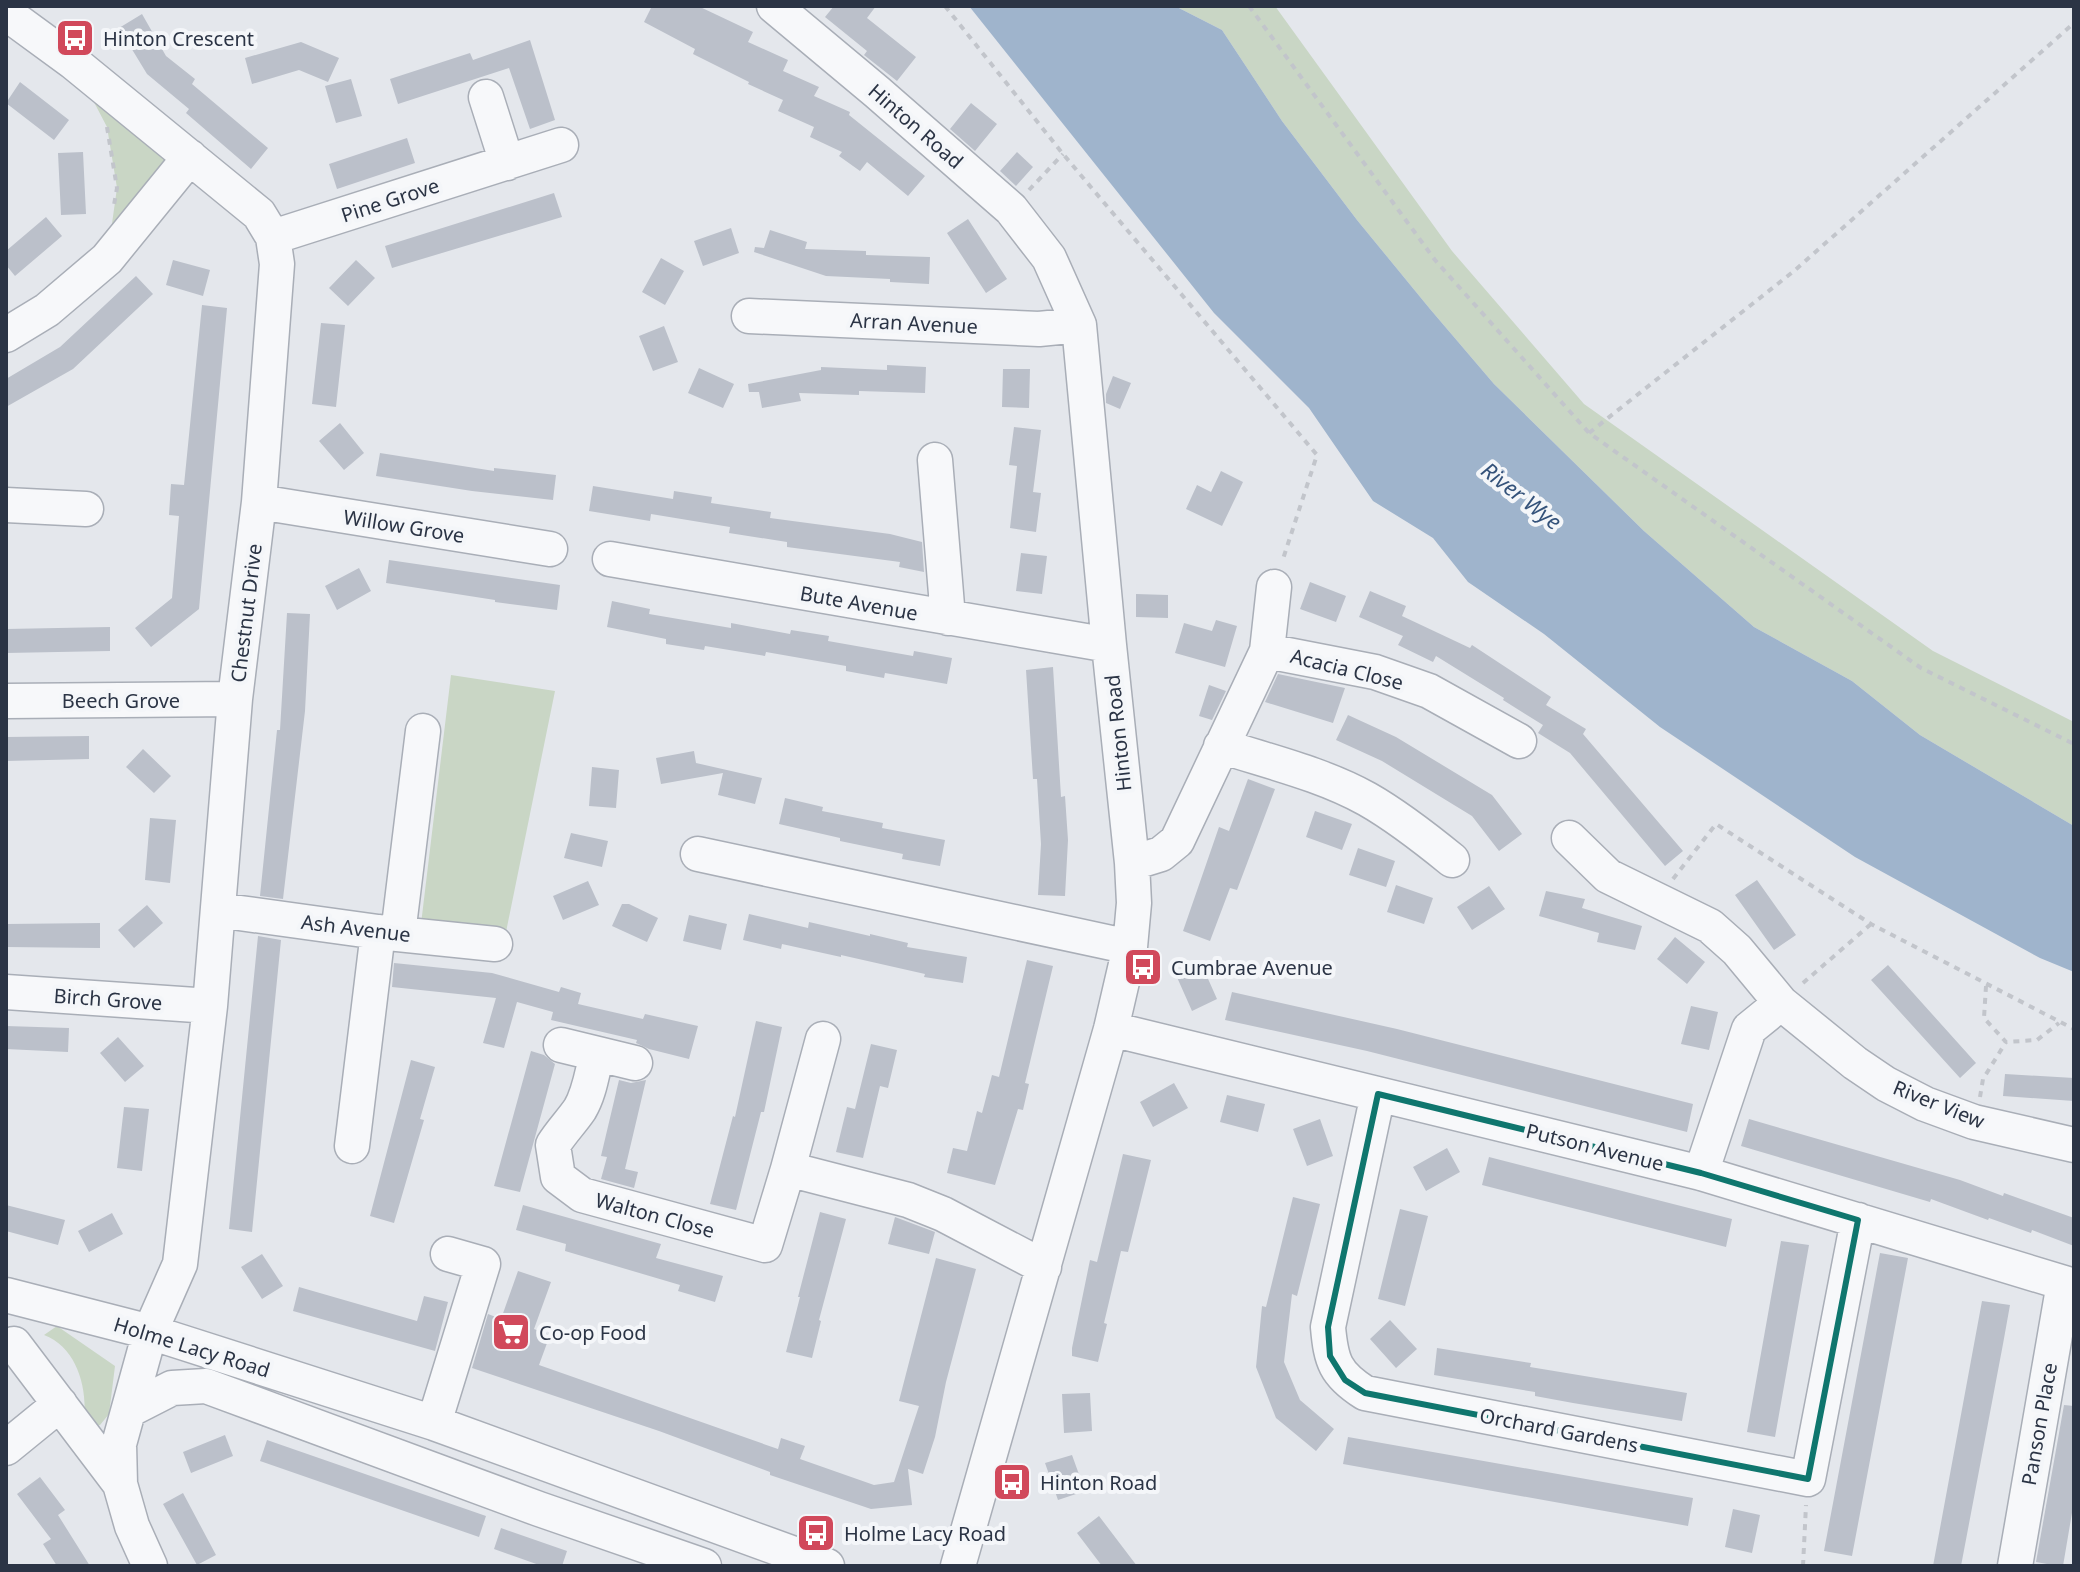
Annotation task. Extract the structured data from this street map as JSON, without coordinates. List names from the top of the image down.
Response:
{
  "streets": {
    "street": [
      "Hinton Road",
      "Pine Grove",
      "Arran Avenue",
      "Willow Grove",
      "Bute Avenue",
      "Chestnut Drive",
      "Acacia Close",
      "Beech Grove",
      "Ash Avenue",
      "Birch Grove",
      "River View",
      "Putson Avenue",
      "Walton Close",
      "Holme Lacy Road",
      "Panson Place",
      "Orchard Gardens"
    ]
  },
  "crossings": [
    ["Hinton Road", "Arran Avenue"],
    ["Hinton Road", "Bute Avenue"],
    ["Hinton Road", "Acacia Close"],
    ["Hinton Road", "Putson Avenue"],
    ["Pine Grove", "Chestnut Drive"],
    ["Willow Grove", "Chestnut Drive"],
    ["Chestnut Drive", "Beech Grove"],
    ["Chestnut Drive", "Ash Avenue"],
    ["Chestnut Drive", "Birch Grove"],
    ["Chestnut Drive", "Holme Lacy Road"],
    ["Putson Avenue", "Panson Place"],
    ["Putson Avenue", "Orchard Gardens"]
  ],
  "water": ["River Wye"],
  "places": {
    "bus stop": [
      "Hinton Crescent",
      "Cumbrae Avenue",
      "Hinton Road",
      "Holme Lacy Road"
    ],
    "supermarket": ["Co-op Food"]
  }
}
